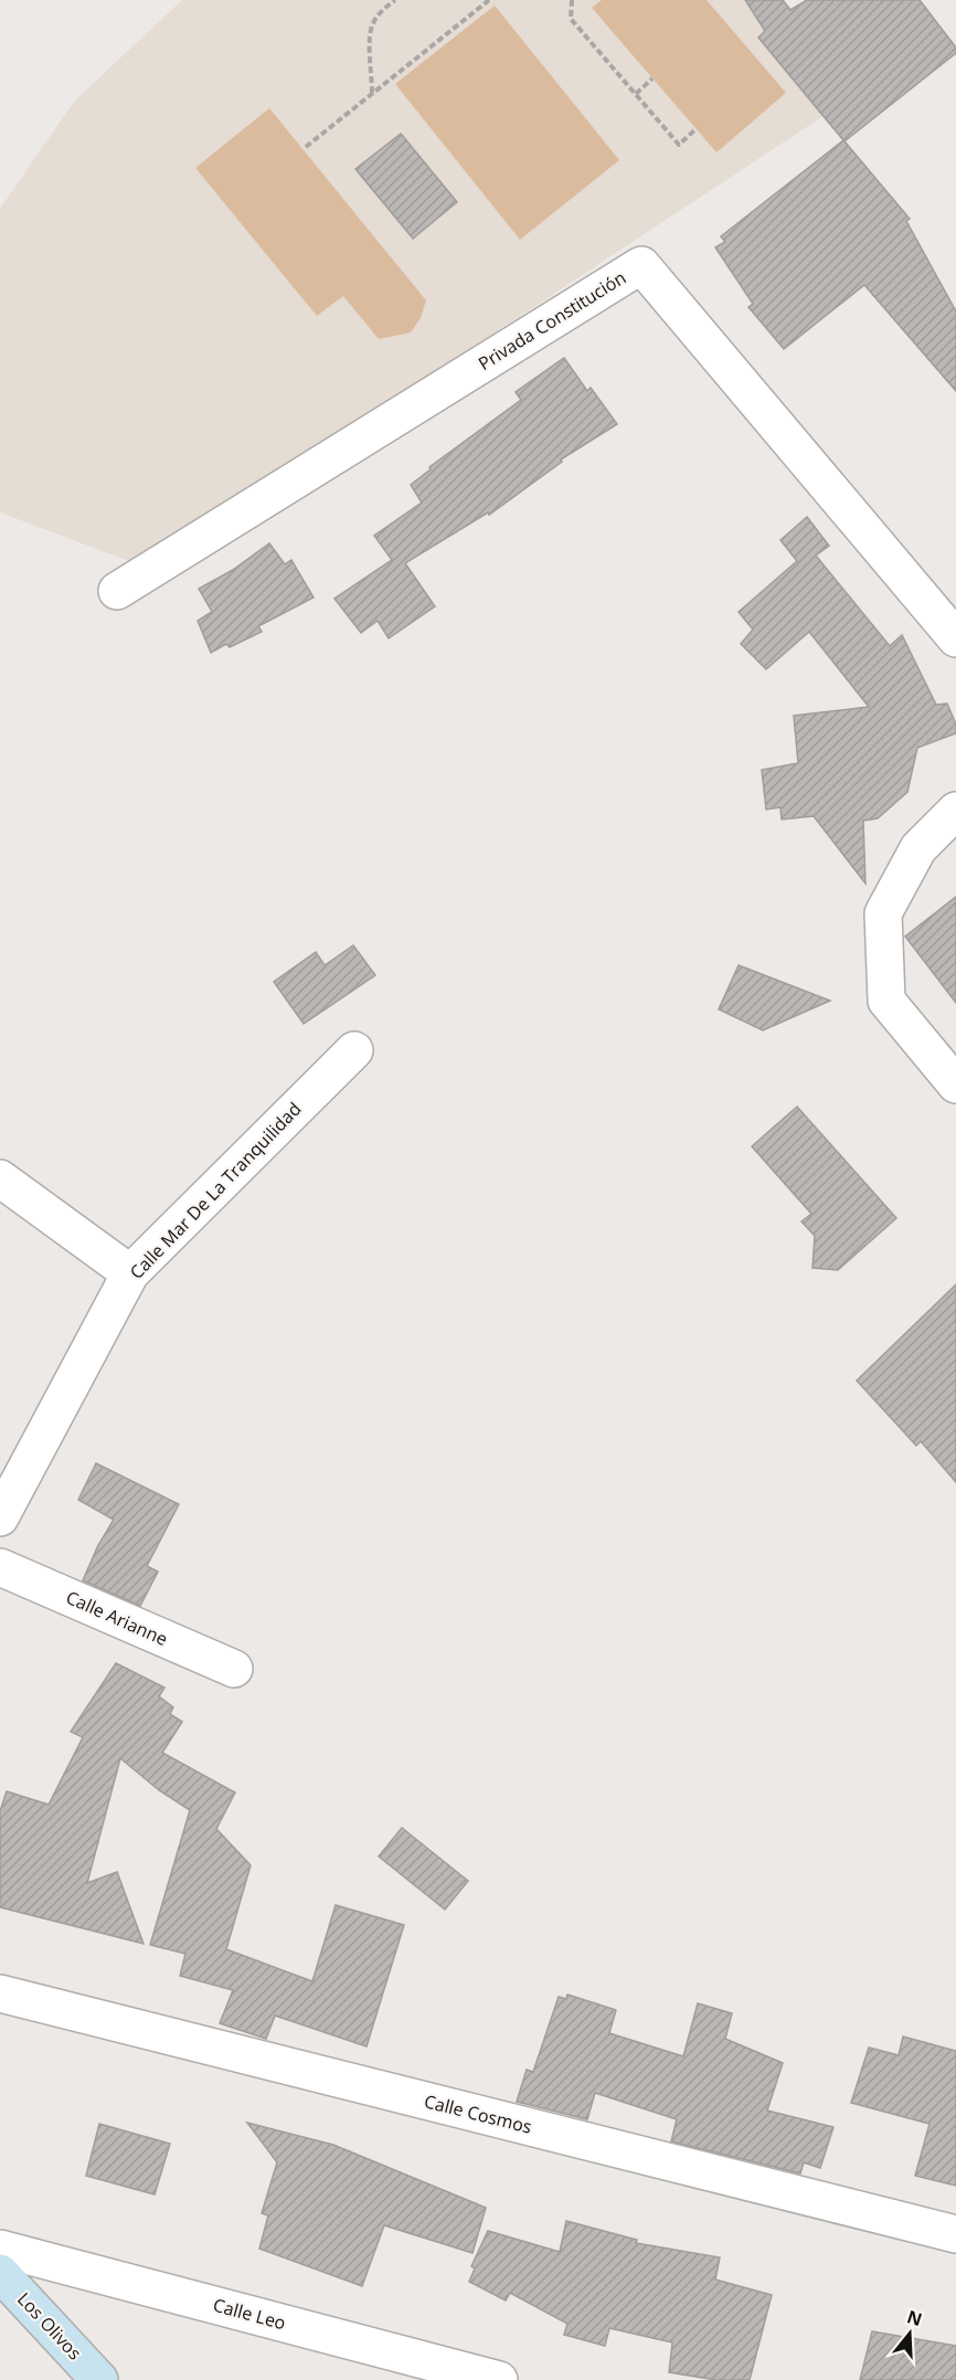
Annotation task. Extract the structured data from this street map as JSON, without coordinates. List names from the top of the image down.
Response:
{
  "streets": {
    "street": [
      "Privada Constitución",
      "Calle Mar De La Tranquilidad",
      "Calle Arianne",
      "Calle Cosmos",
      "Calle Leo",
      "Los Olivos"
    ]
  },
  "north": "top"
}
